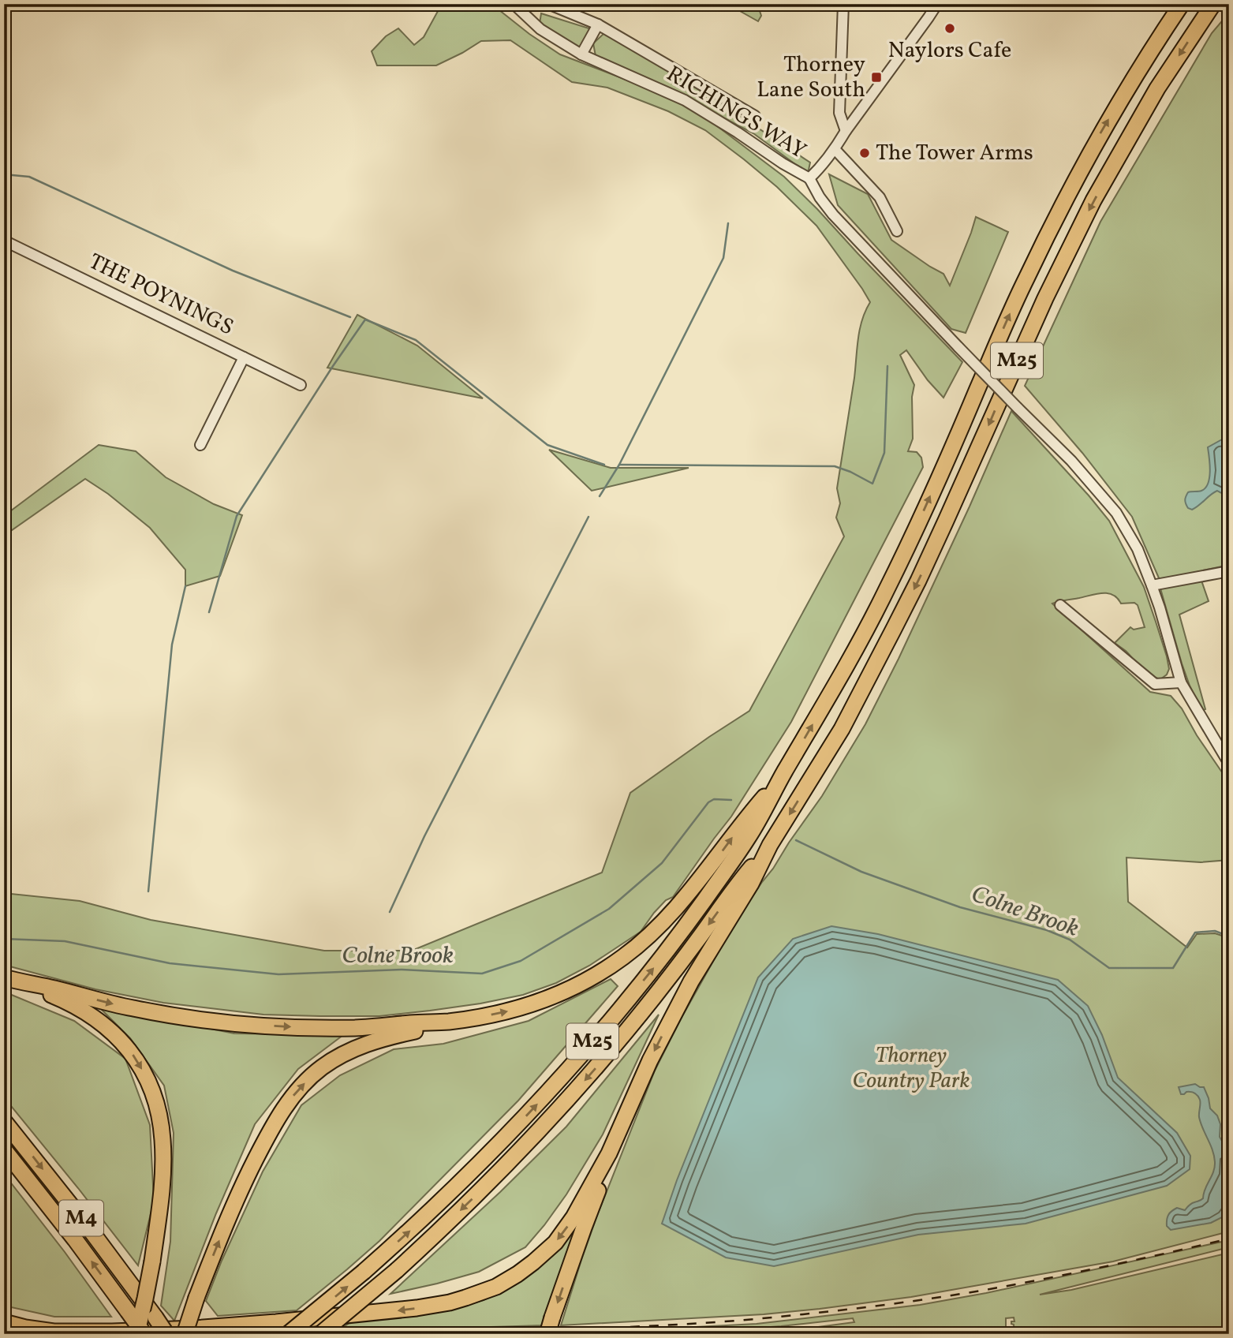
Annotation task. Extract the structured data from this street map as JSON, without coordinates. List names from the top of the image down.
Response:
{
  "streets": {
    "highway": ["M25", "M4"],
    "street": ["RICHINGS WAY", "THE POYNINGS"]
  },
  "water": ["Colne Brook"],
  "parks": ["Thorney Country Park"],
  "places": {
    "other": ["Naylors Cafe", "The Tower Arms"],
    "transit": ["Thorney Lane South"]
  }
}
